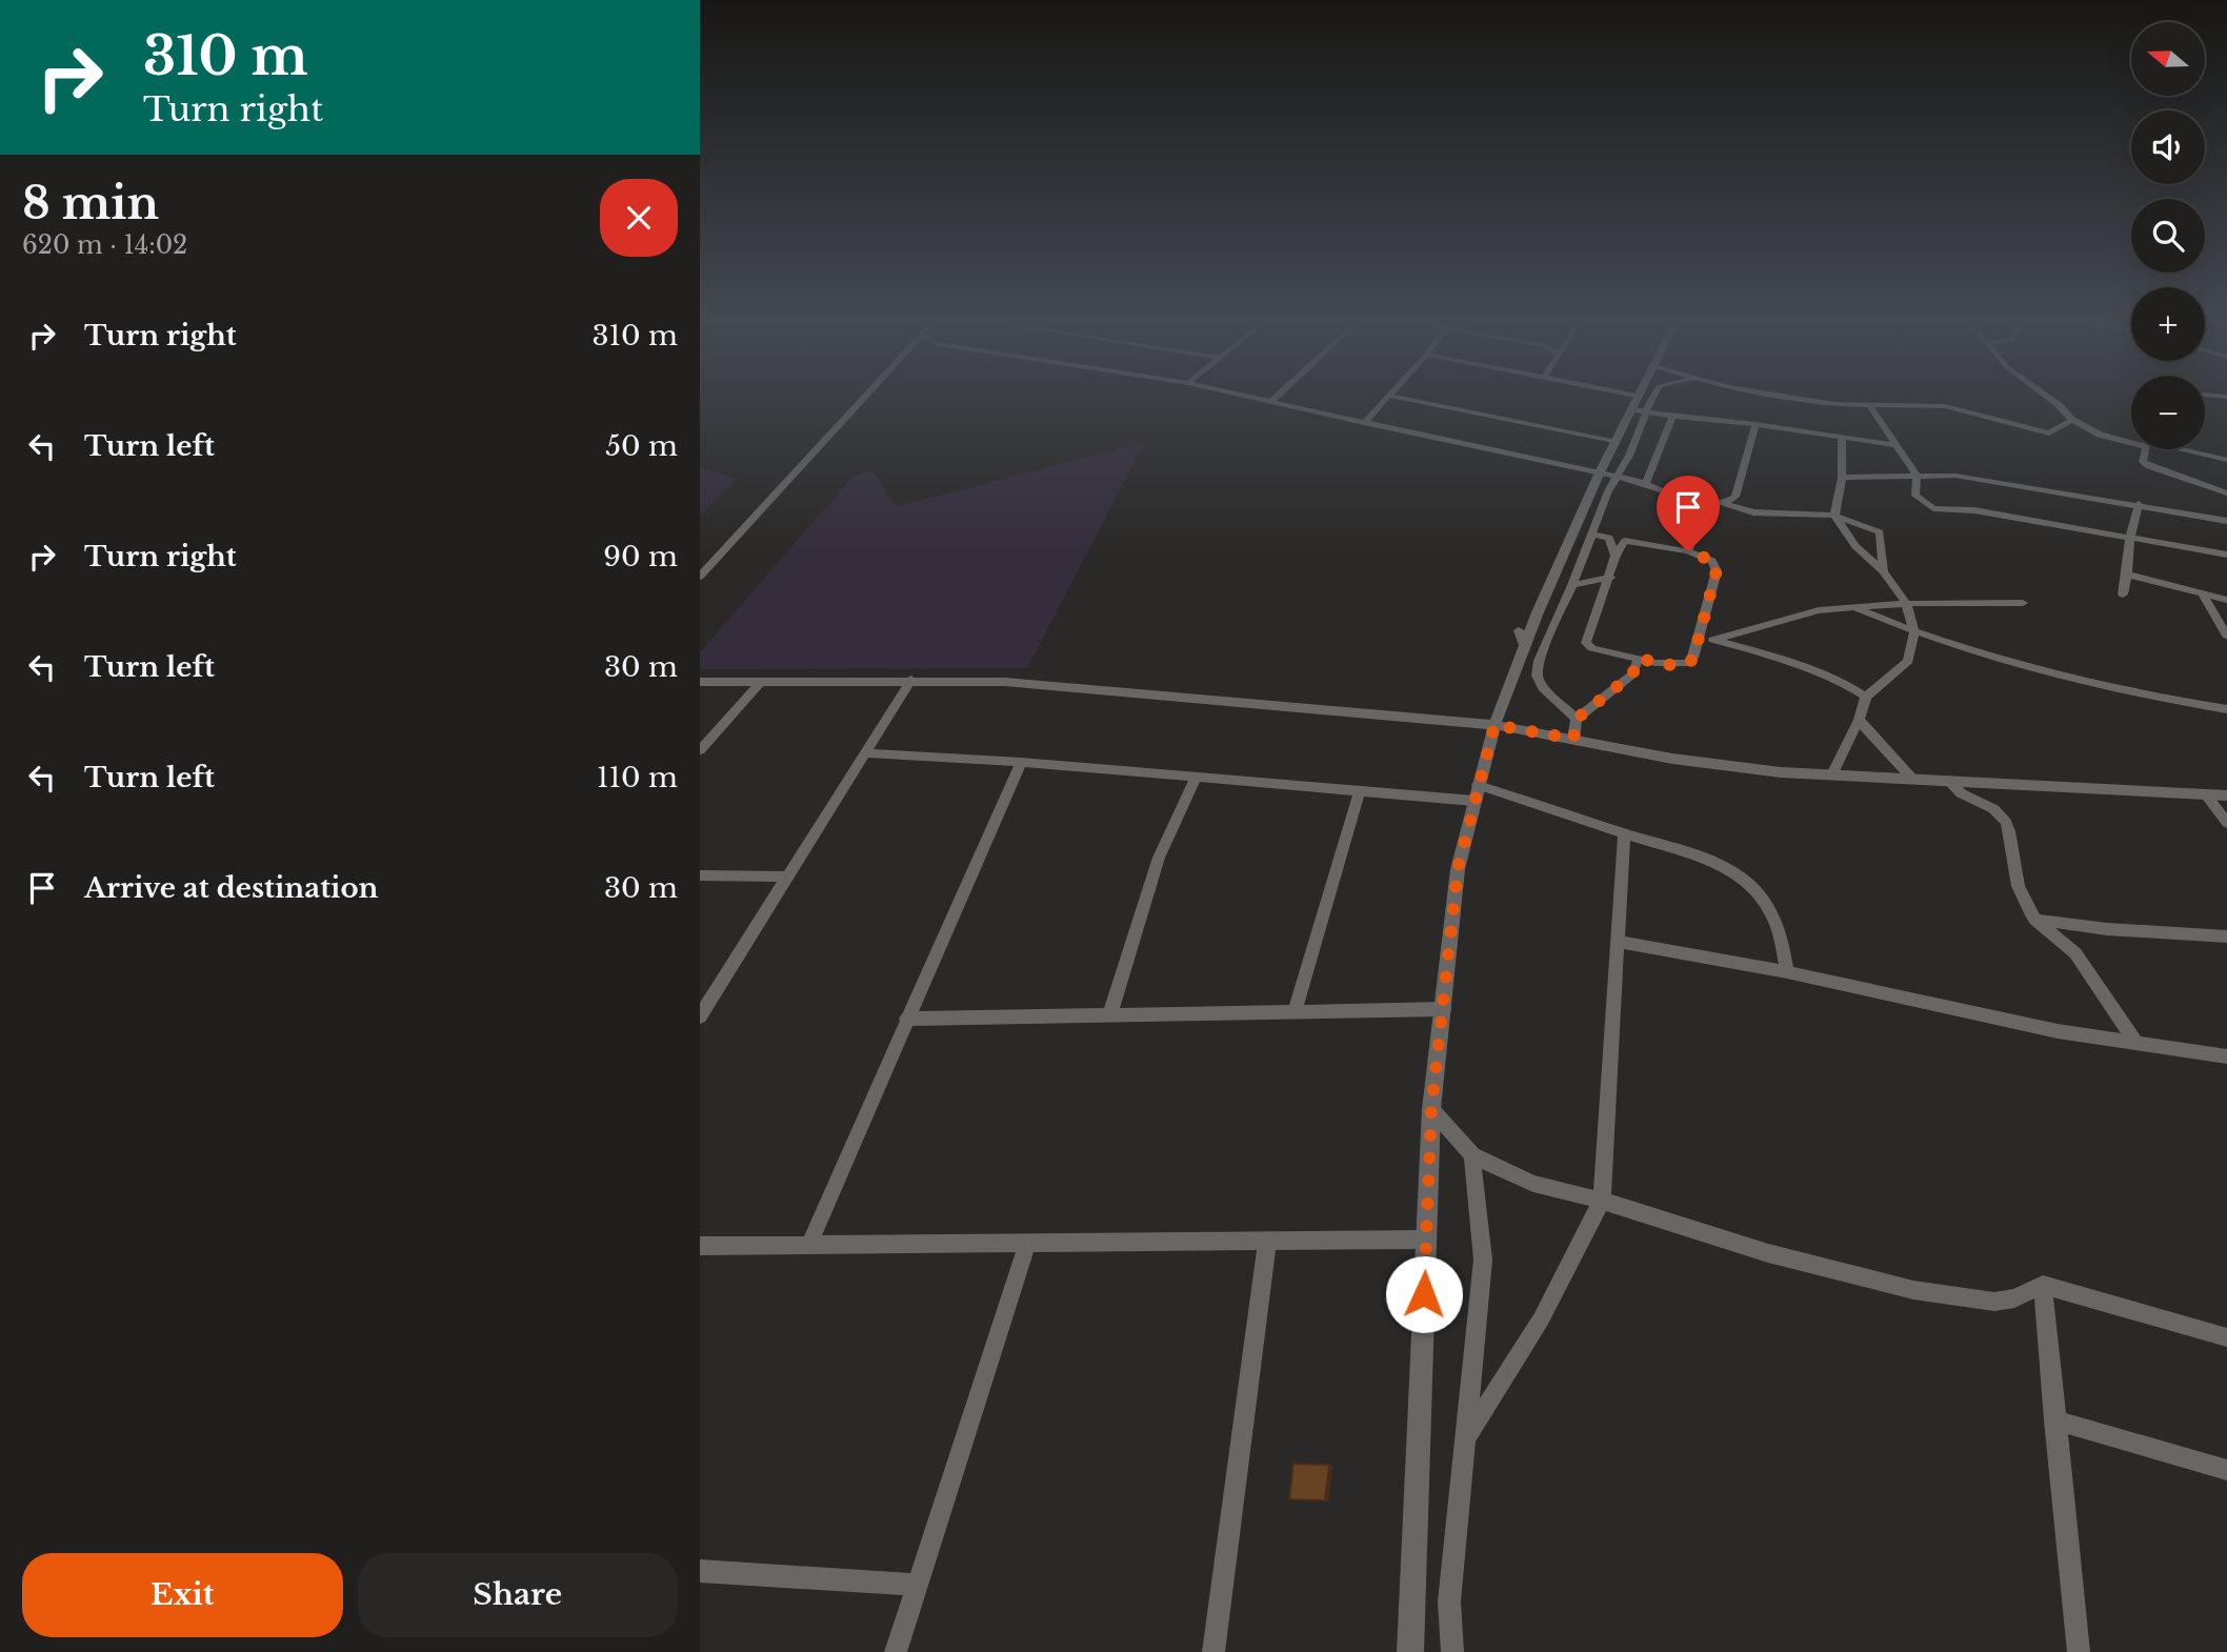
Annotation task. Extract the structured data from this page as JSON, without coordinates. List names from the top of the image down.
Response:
{
  "north": "left",
  "page": {
    "turn": ["310 m", "Turn right"],
    "map_buttons": ["+", "−"],
    "heading": ["8 min", "620 m · 14:02"],
    "list": [
      {
        "name": "Turn right",
        "value": "310 m"
      },
      {
        "name": "Turn left",
        "value": "50 m"
      },
      {
        "name": "Turn right",
        "value": "90 m"
      },
      {
        "name": "Turn left",
        "value": "30 m"
      },
      {
        "name": "Turn left",
        "value": "110 m"
      },
      {
        "name": "Arrive at destination",
        "value": "30 m"
      }
    ],
    "buttons": ["Exit", "Share"]
  }
}
